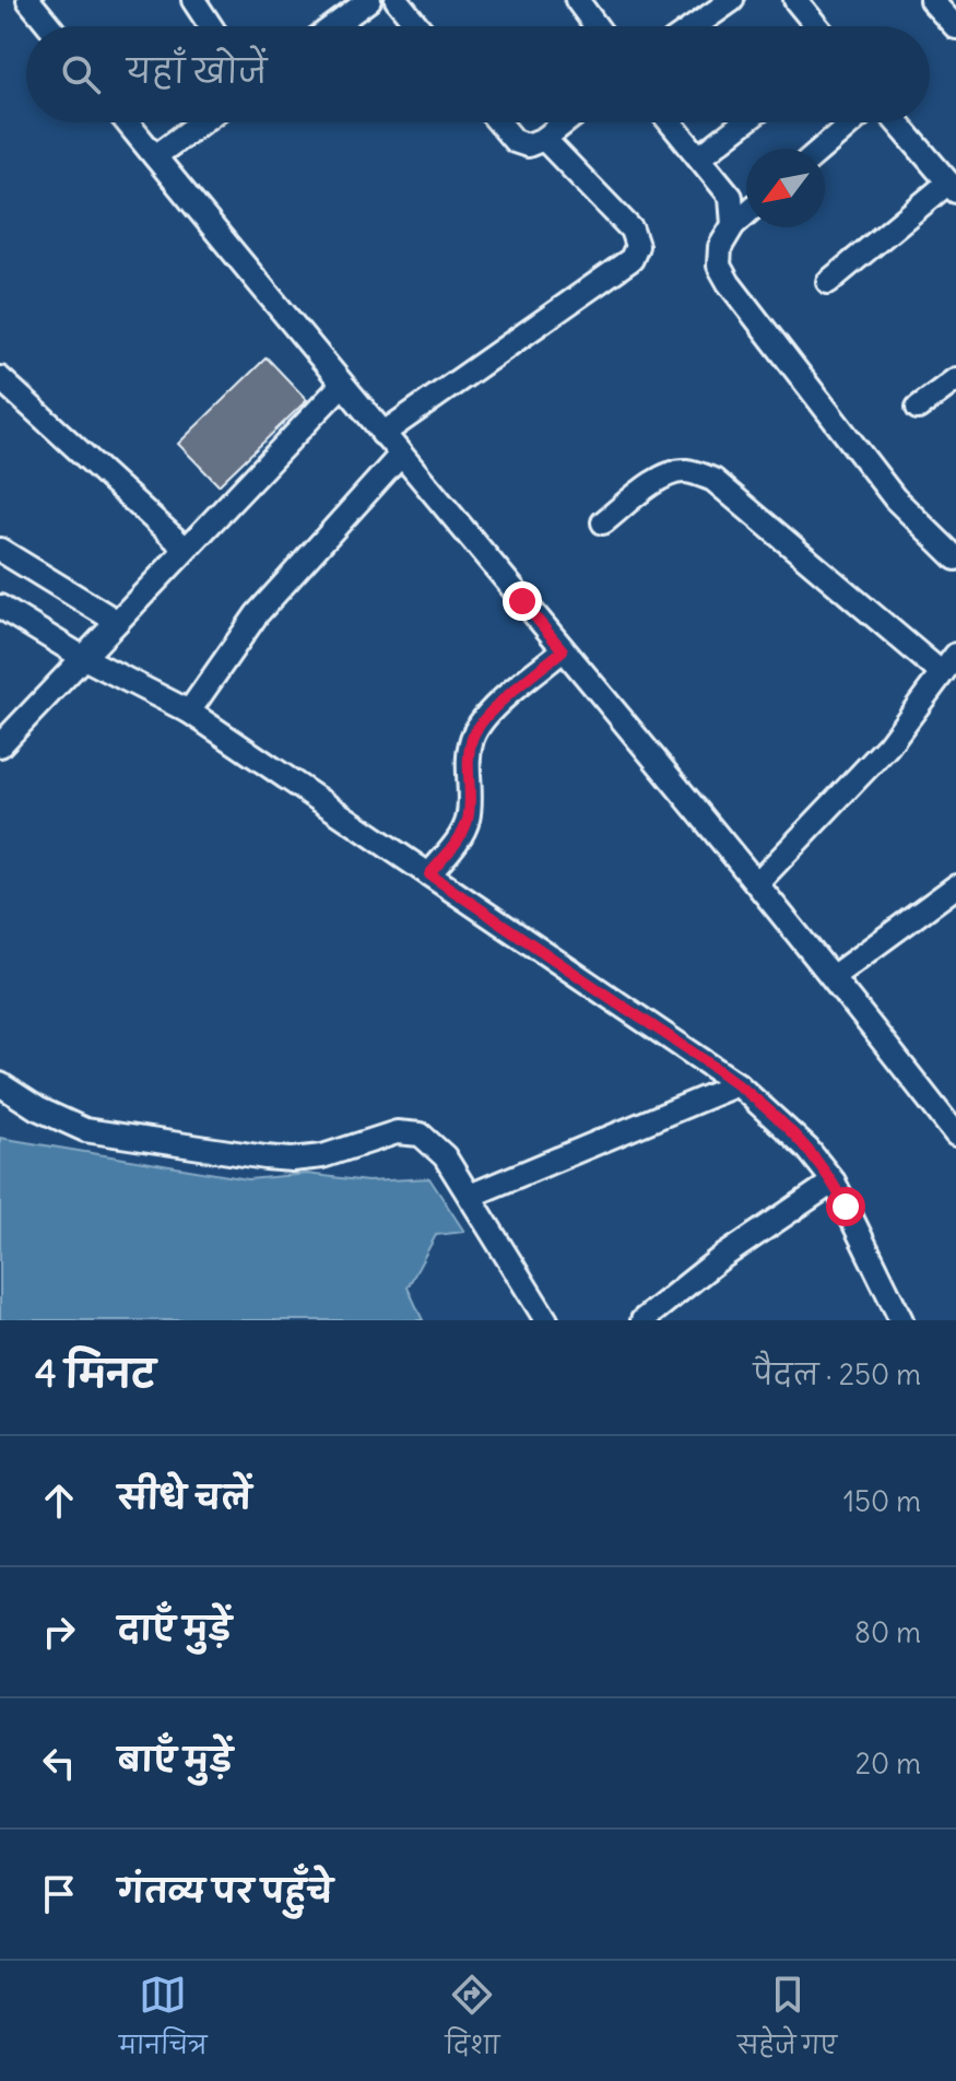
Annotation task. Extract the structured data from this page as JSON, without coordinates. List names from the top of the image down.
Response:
{
  "north": "bottom left",
  "page": {
    "search": "यहाँ खोजें",
    "heading": ["4 मिनट", "पैदल · 250 m"],
    "list": [
      ["सीधे चलें", "150 m"],
      ["दाएँ मुड़ें", "80 m"],
      ["बाएँ मुड़ें", "20 m"],
      "गंतव्य पर पहुँचे"
    ],
    "nav": ["मानचित्र", "दिशा", "सहेजे गए"]
  }
}
